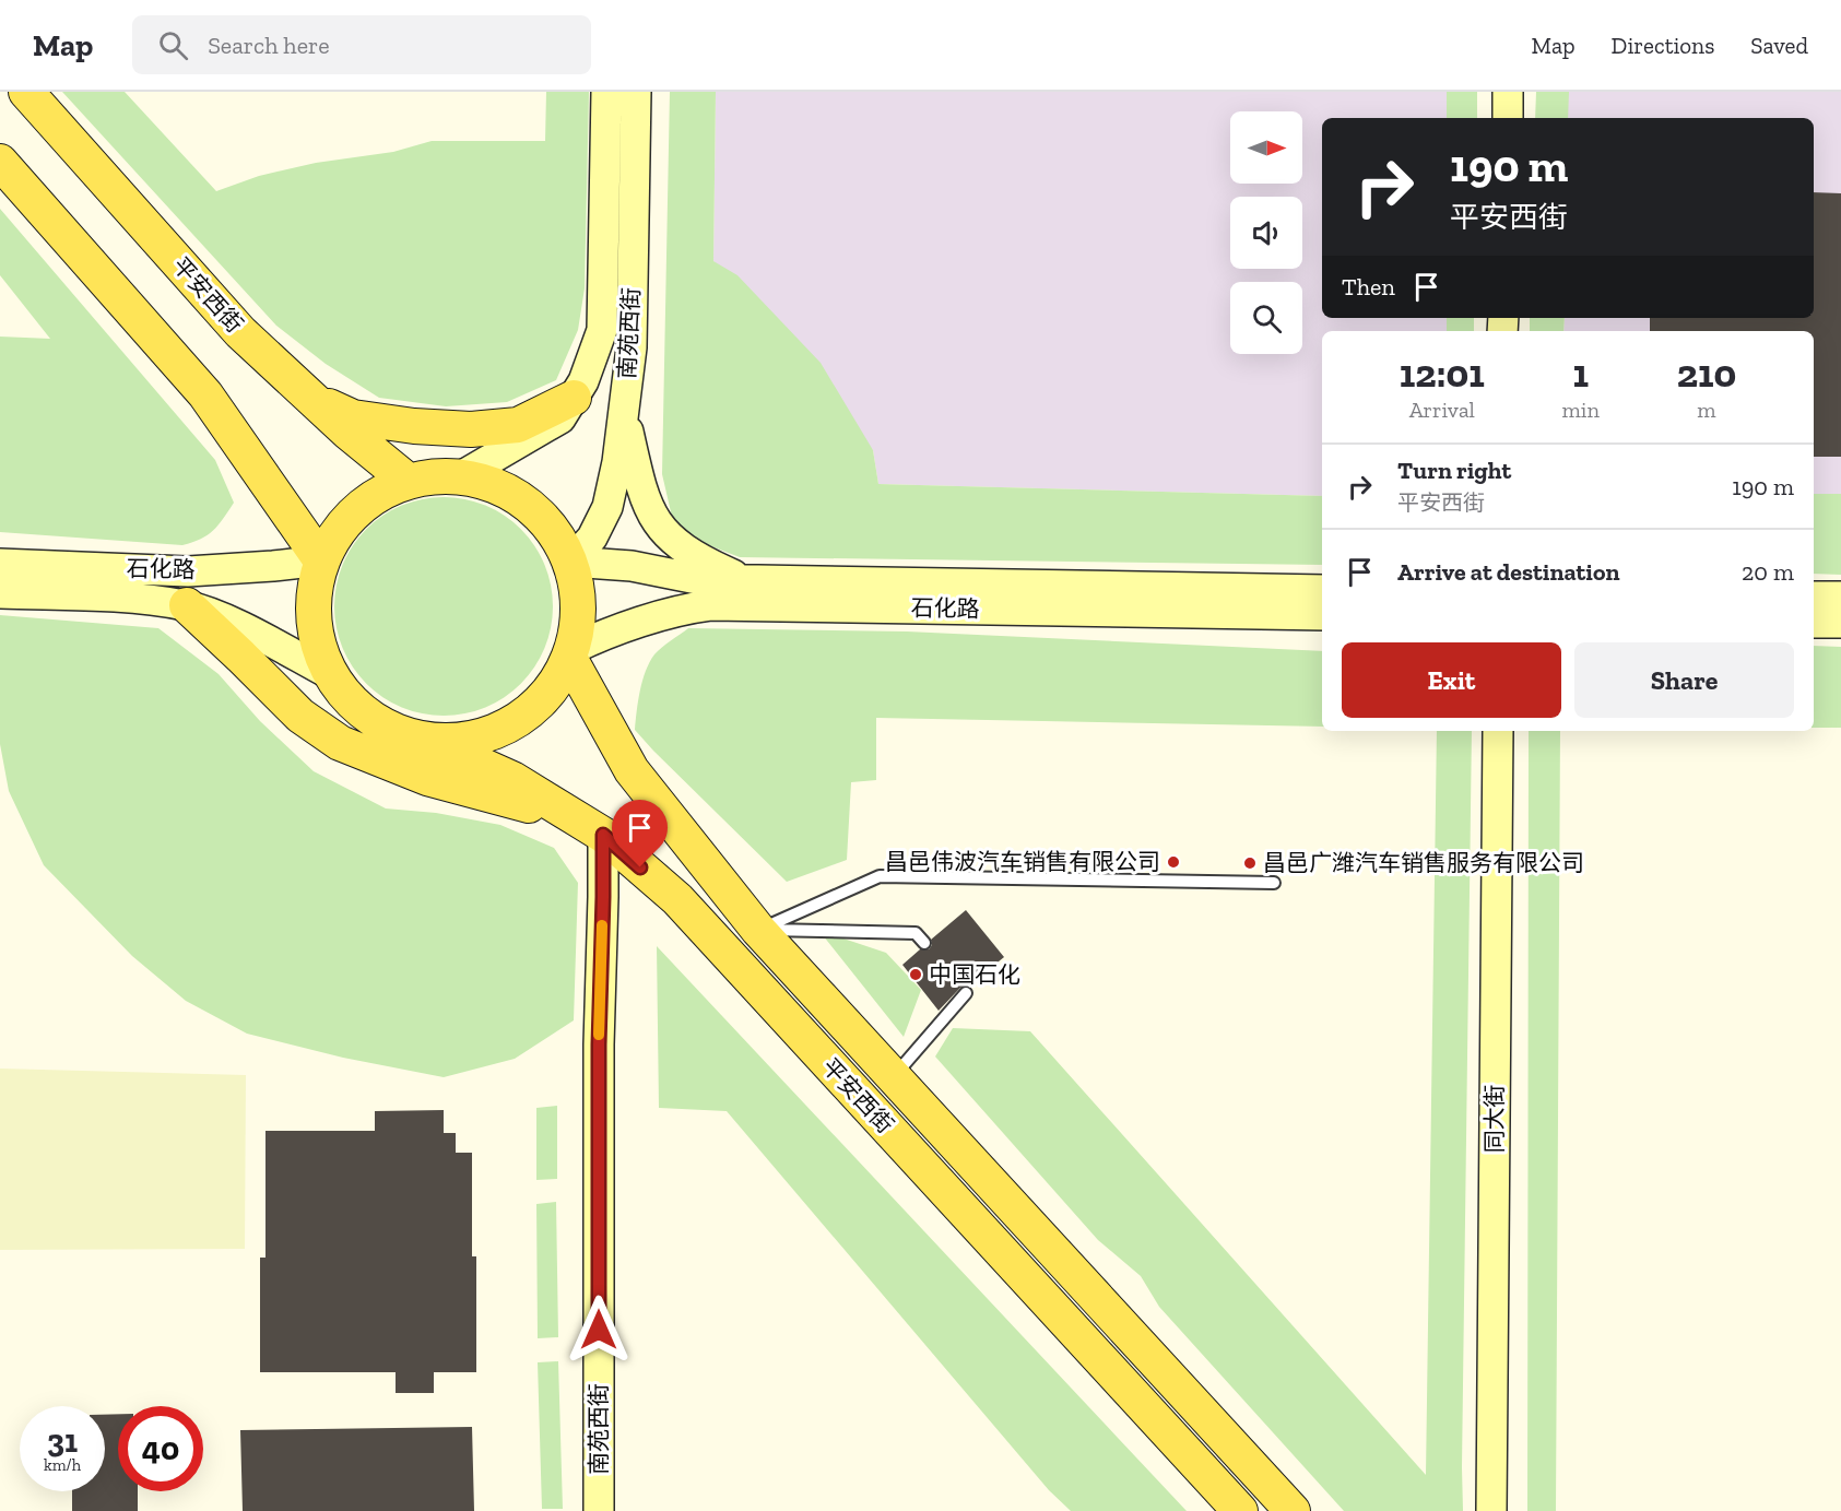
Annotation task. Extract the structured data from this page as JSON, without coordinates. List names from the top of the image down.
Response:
{
  "streets": {
    "main road": [
      "平安西街",
      "南苑西街",
      "石化路",
      "同大街"
    ]
  },
  "crossings": [
    ["平安西街", "南苑西街"],
    ["平安西街", "石化路"],
    ["南苑西街", "石化路"]
  ],
  "places": ["昌邑伟波汽车销售有限公司", "昌邑广潍汽车销售服务有限公司", "中国石化"],
  "north": "right",
  "page": {
    "header": "Map",
    "search": "Search here",
    "nav": ["Map", "Directions", "Saved"],
    "turn": ["190 m", "平安西街"],
    "then": "Then",
    "eta": [
      "12:01",
      "Arrival",
      "1",
      "min",
      "210",
      "m"
    ],
    "list": [
      {
        "name": "Turn right",
        "note": "平安西街",
        "value": "190 m"
      },
      {
        "name": "Arrive at destination",
        "value": "20 m"
      }
    ],
    "buttons": ["Exit", "Share"],
    "speed": "31 km/h",
    "limit": "40"
  }
}
